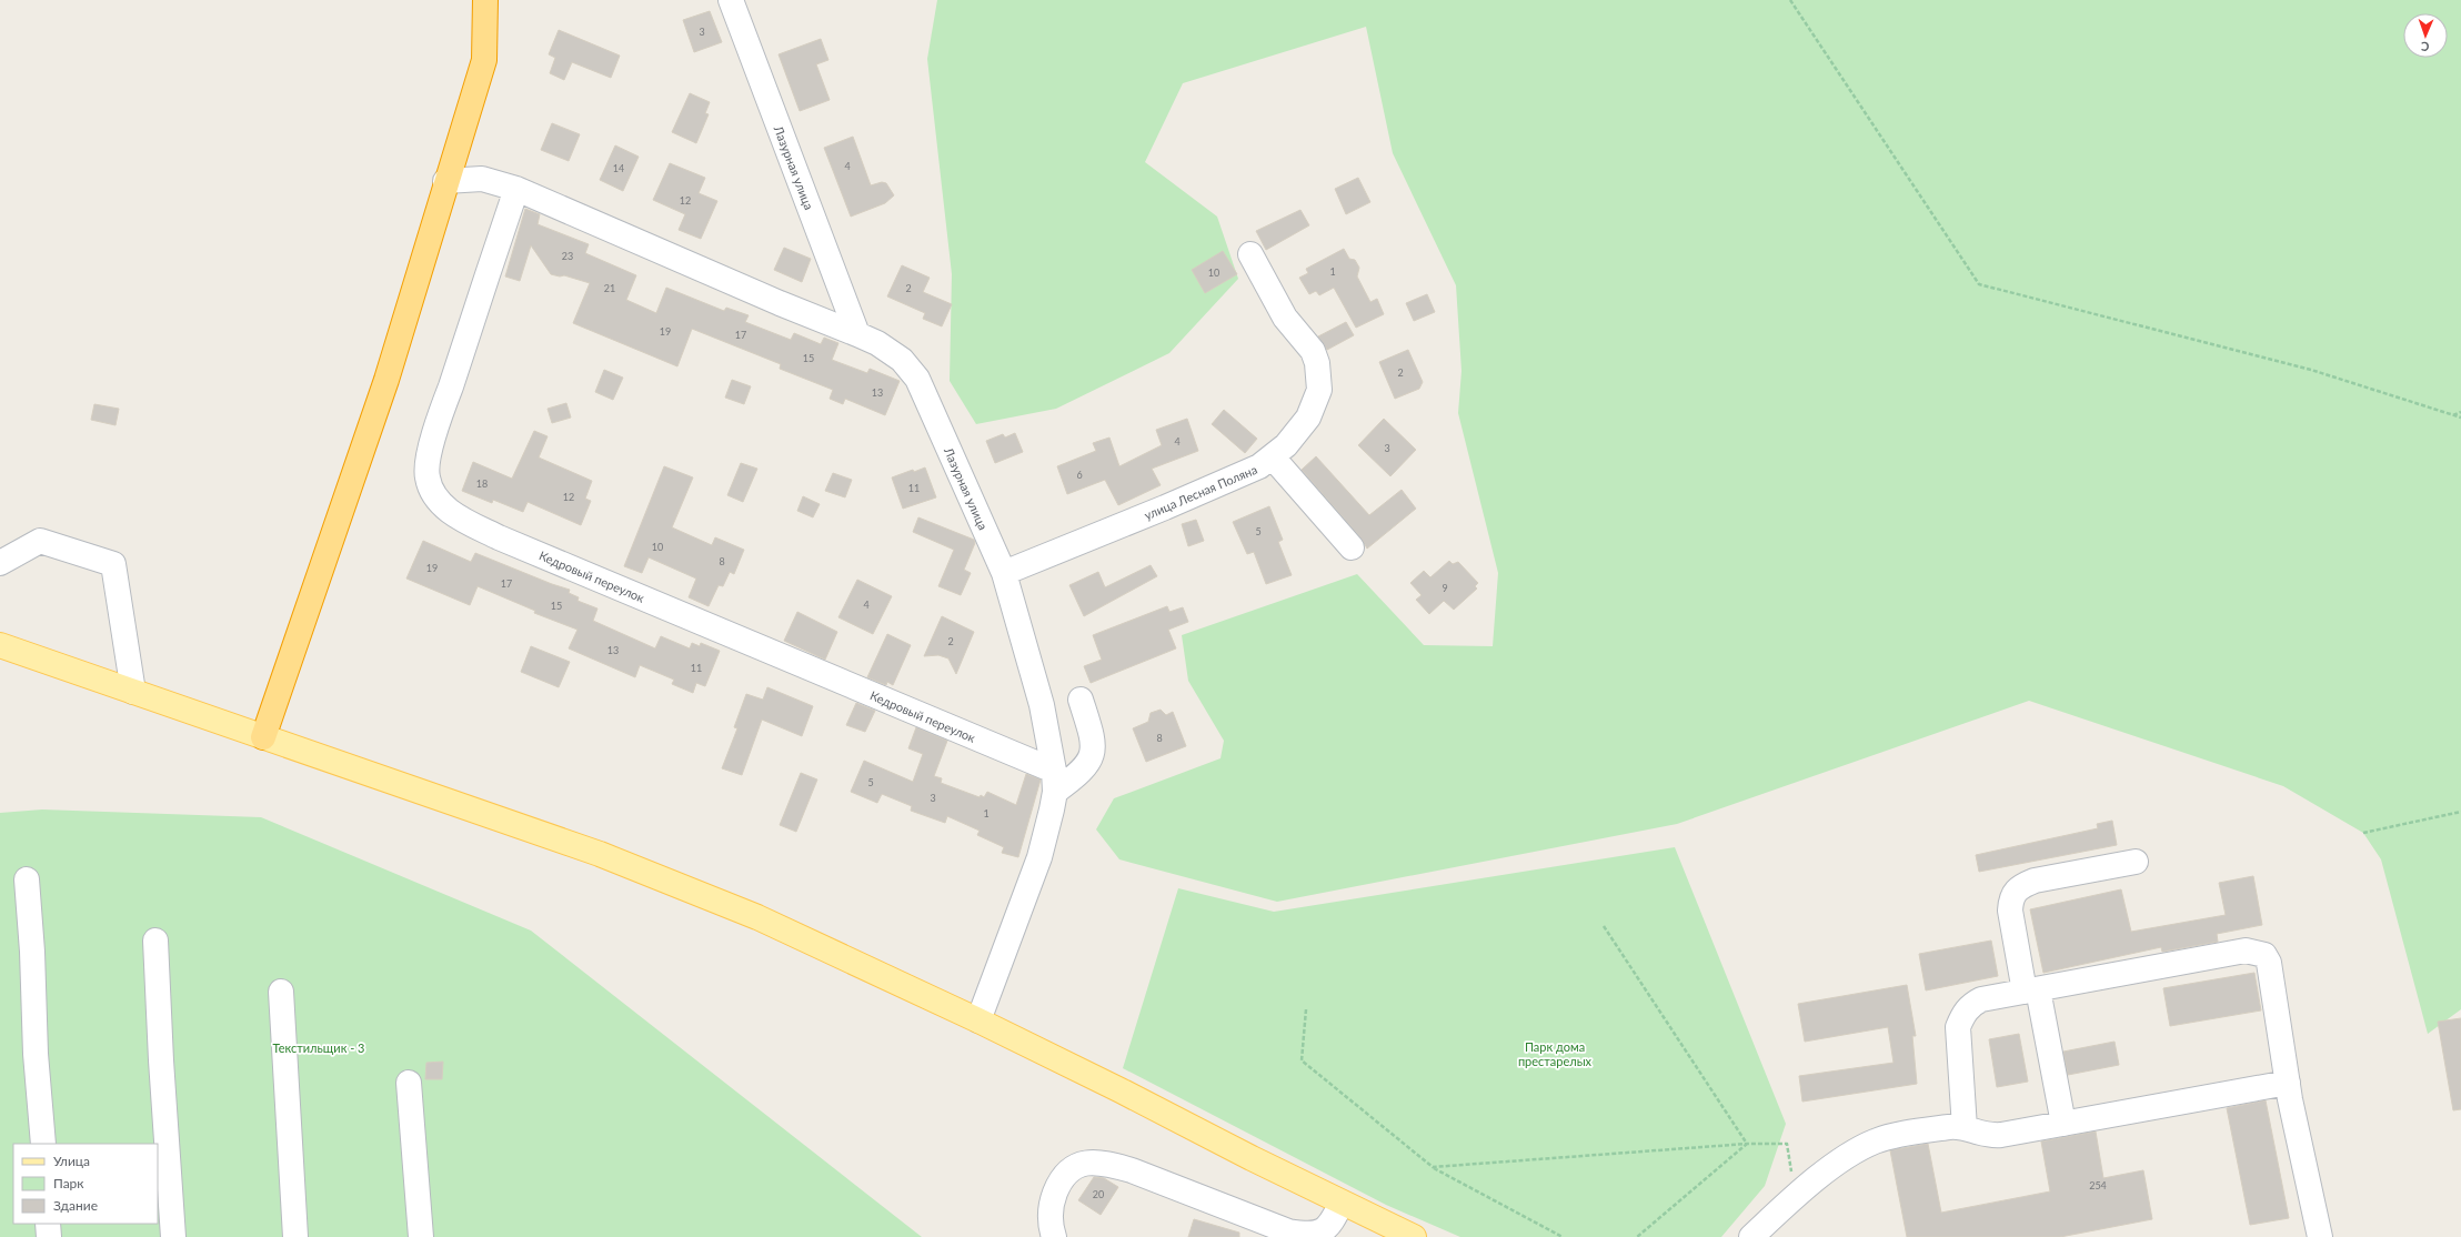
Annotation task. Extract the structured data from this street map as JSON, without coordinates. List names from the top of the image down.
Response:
{
  "streets": {
    "street": ["Лазурная улица", "улица Лесная Поляна", "Кедровый переулок"]
  },
  "crossings": [
    ["Лазурная улица", "улица Лесная Поляна"],
    ["Лазурная улица", "Кедровый переулок"]
  ],
  "parks": ["Парк дома престарелых", "Текстильщик - 3"],
  "house_numbers": [
    "3",
    "4",
    "14",
    "12",
    "23",
    "1",
    "10",
    "21",
    "2",
    "19",
    "17",
    "15",
    "2",
    "13",
    "4",
    "3",
    "6",
    "18",
    "11",
    "12",
    "5",
    "10",
    "8",
    "19",
    "17",
    "9",
    "4",
    "15",
    "2",
    "13",
    "11",
    "8",
    "5",
    "3",
    "1",
    "254",
    "20"
  ],
  "legend": ["Улица", "Парк", "Здание"],
  "north": "bottom"
}
